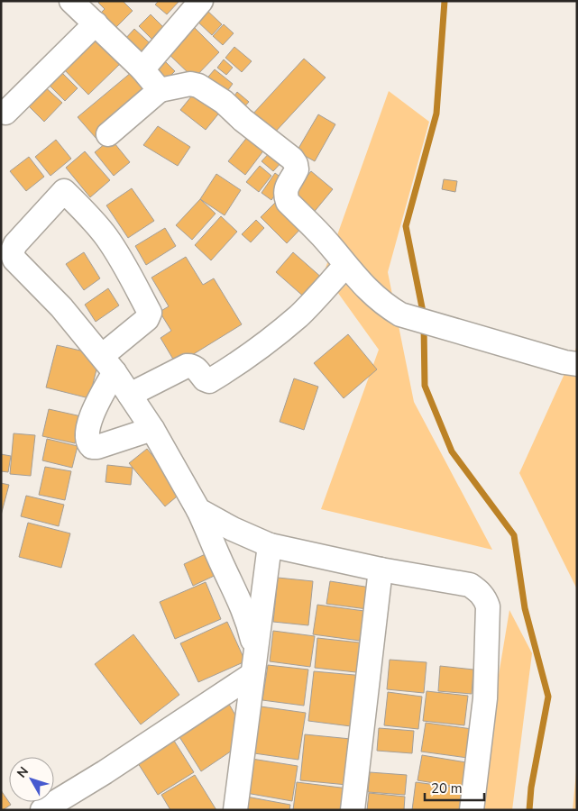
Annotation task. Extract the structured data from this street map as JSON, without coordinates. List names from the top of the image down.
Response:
{
  "scale_bar": "20 m",
  "north": "top left"
}
